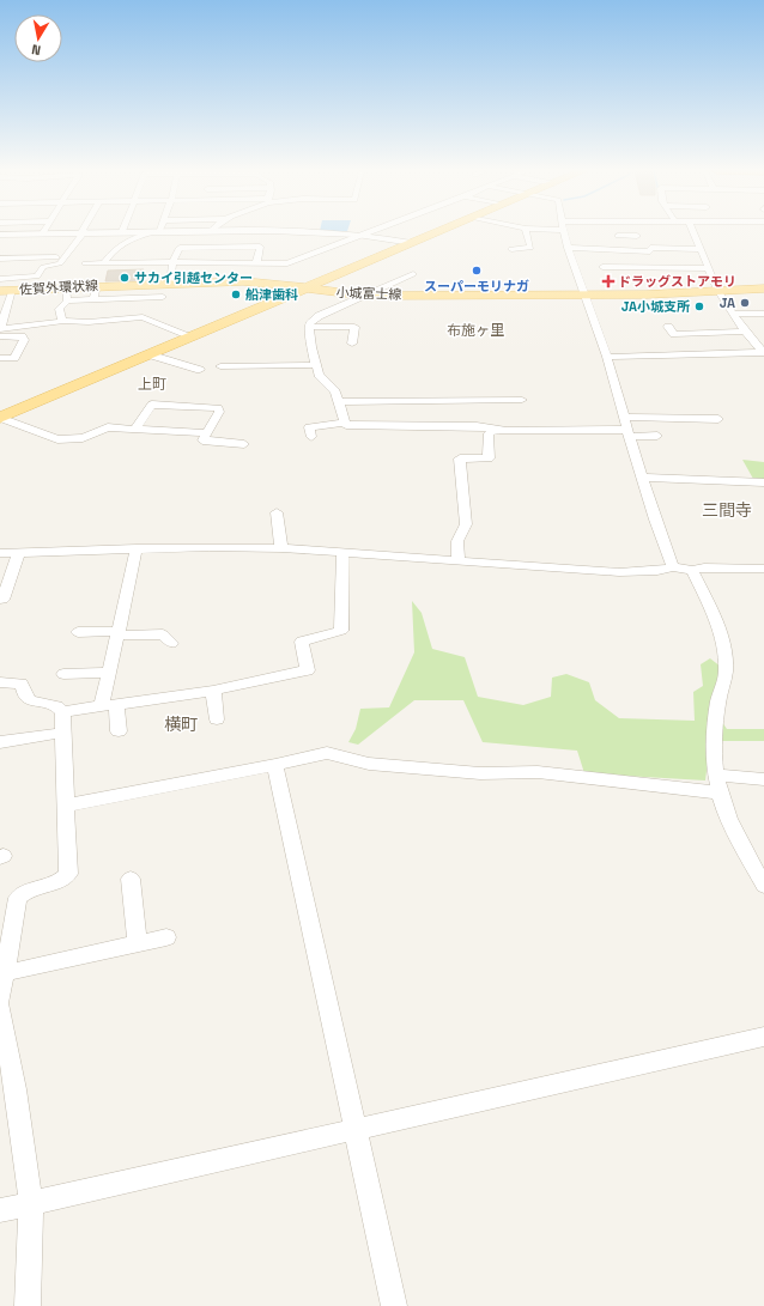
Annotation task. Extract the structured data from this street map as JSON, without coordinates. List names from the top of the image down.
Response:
{
  "streets": {
    "main road": ["佐賀外環状線", "小城富士線"]
  },
  "crossings": [
    ["佐賀外環状線", "小城富士線"]
  ],
  "districts": [
    "布施ヶ里",
    "上町",
    "三間寺",
    "横町"
  ],
  "places": {
    "other": [
      "スーパーモリナガ",
      "サカイ引越センター",
      "船津歯科",
      "JA",
      "JA小城支所"
    ],
    "health": ["ドラッグストアモリ"]
  },
  "north": "bottom"
}
